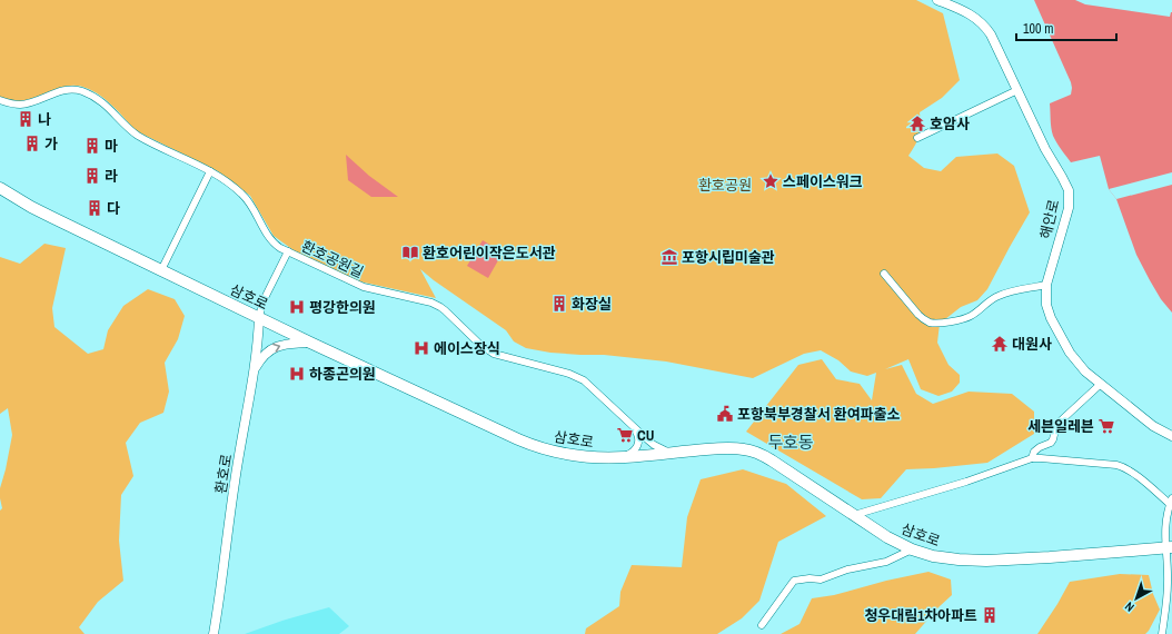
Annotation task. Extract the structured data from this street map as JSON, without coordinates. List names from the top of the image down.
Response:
{
  "streets": {
    "main road": ["삼호로"],
    "street": ["해안로", "환호공원길", "환호로"]
  },
  "crossings": [
    ["환호공원길", "삼호로"],
    ["삼호로", "환호로"]
  ],
  "districts": ["두호동"],
  "parks": ["환호공원"],
  "places": {
    "building": [
      "나",
      "가",
      "마",
      "라",
      "다",
      "화장실",
      "청우대림1차아파트"
    ],
    "temple": ["호암사", "대원사"],
    "place": ["스페이스워크"],
    "library": ["환호어린이작은도서관"],
    "museum": ["포항시립미술관"],
    "hospital": ["평강한의원", "에이스장식", "하종곤의원"],
    "public building": ["포항북부경찰서 환여파출소"],
    "supermarket": ["세븐일레븐", "CU"]
  },
  "scale_bar": "100 m",
  "north": "bottom left"
}
